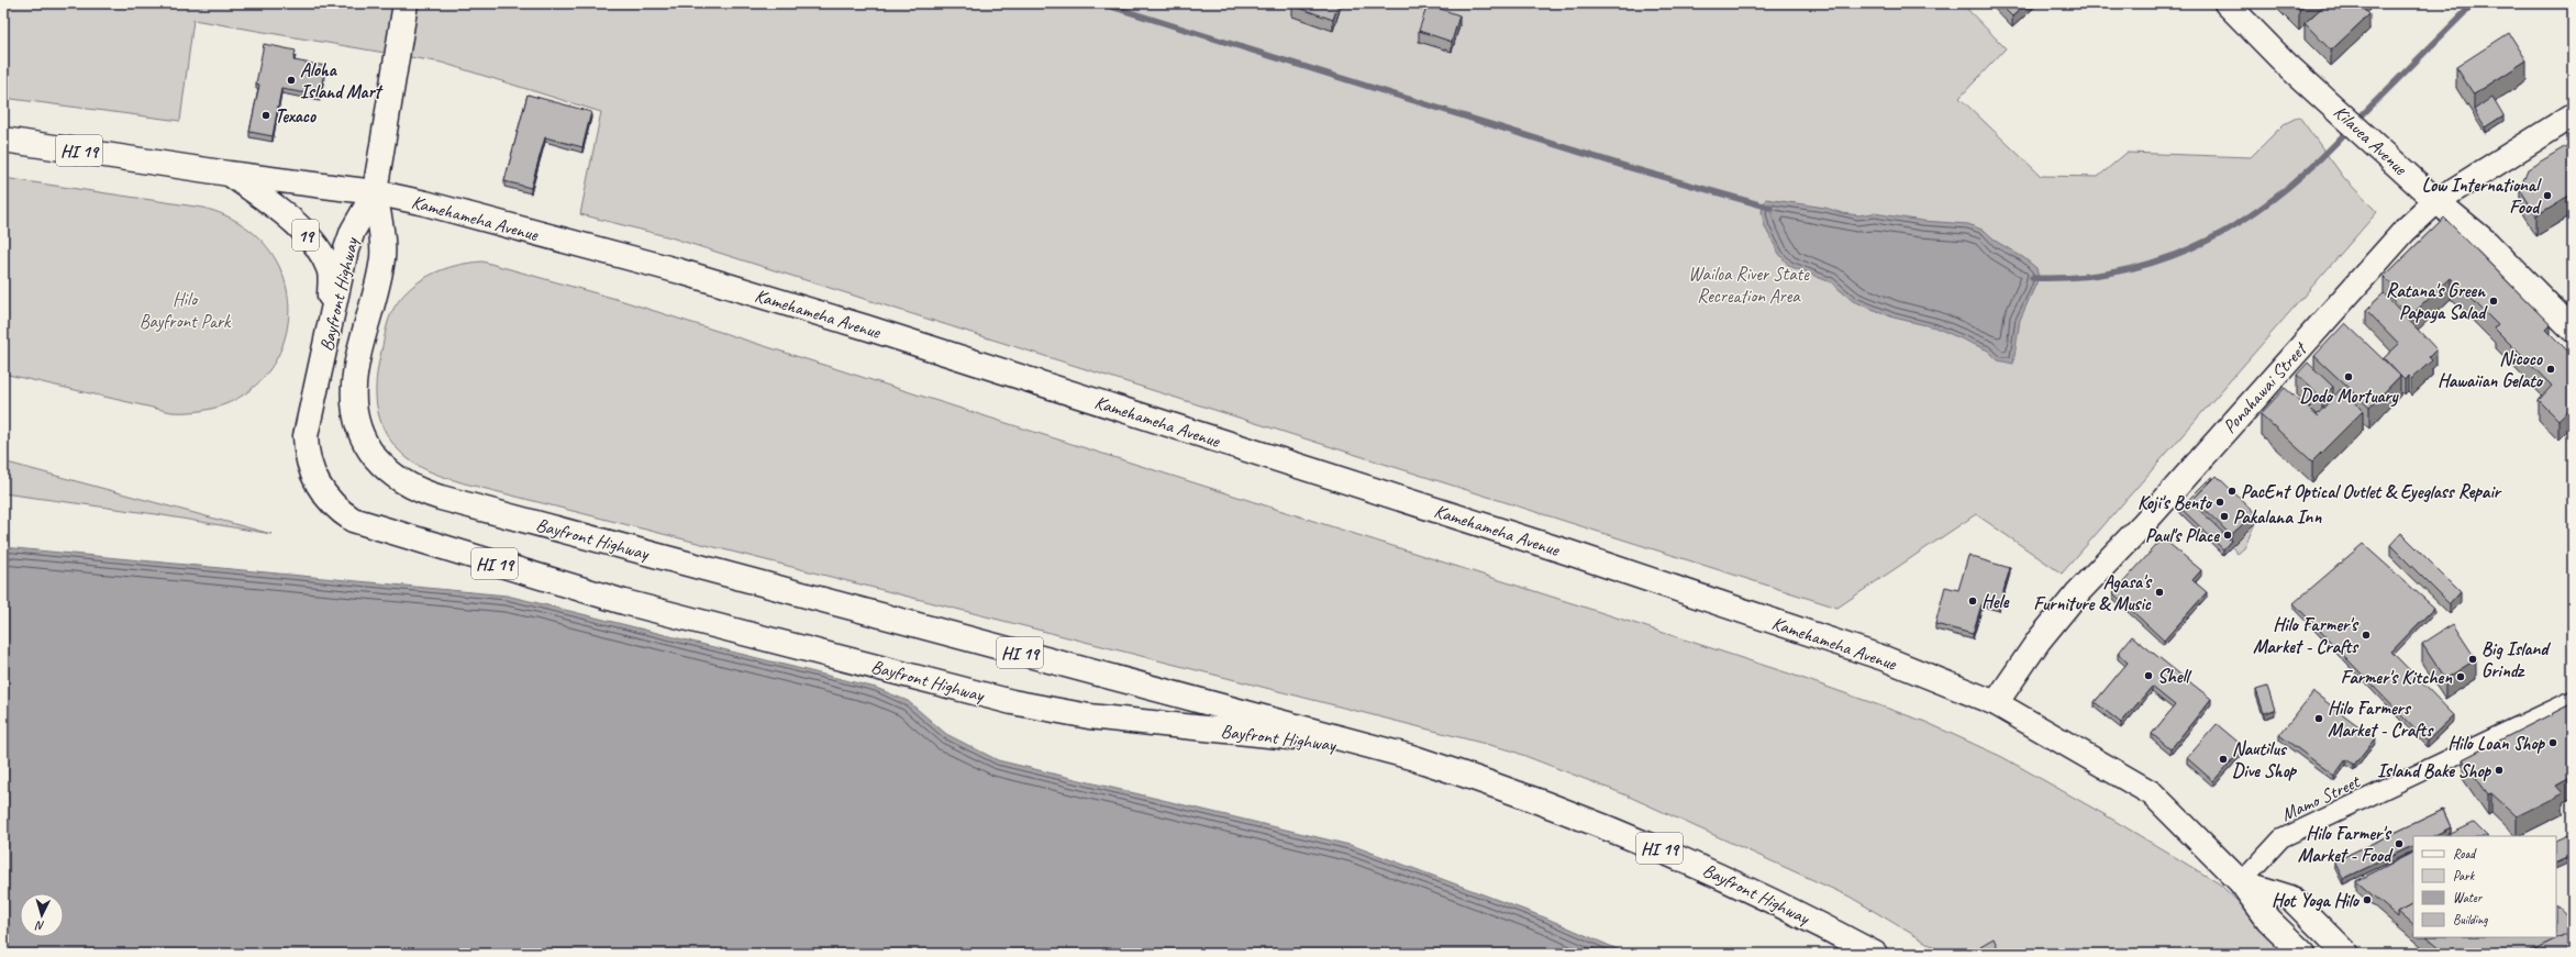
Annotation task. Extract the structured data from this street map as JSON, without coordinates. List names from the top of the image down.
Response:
{
  "streets": {
    "main road": [
      "Kilauea Avenue",
      "HI 19",
      "Kamehameha Avenue",
      "19",
      "Bayfront Highway",
      "Ponahawai Street"
    ],
    "street": ["Mamo Street"]
  },
  "crossings": [
    ["Kilauea Avenue", "Ponahawai Street"],
    ["Kamehameha Avenue", "19"],
    ["Kamehameha Avenue", "Bayfront Highway"],
    ["Kamehameha Avenue", "Ponahawai Street"],
    ["Kamehameha Avenue", "Mamo Street"],
    ["19", "Bayfront Highway"]
  ],
  "parks": ["Wailoa River State Recreation Area", "Hilo Bayfront Park"],
  "places": [
    "Aloha Island Mart",
    "Texaco",
    "Low International Food",
    "Ratana's Green Papaya Salad",
    "Nicoco Hawaiian Gelato",
    "Dodo Mortuary",
    "PacEnt Optical Outlet & Eyeglass Repair",
    "Koji's Bento",
    "Pakalana Inn",
    "Paul's Place",
    "Agasa's Furniture & Music",
    "Hele",
    "Hilo Farmer's Market - Crafts",
    "Big Island Grindz",
    "Shell",
    "Farmer's Kitchen",
    "Hilo Farmers Market - Crafts",
    "Hilo Loan Shop",
    "Nautilus Dive Shop",
    "Island Bake Shop",
    "Hilo Farmer's Market - Food",
    "Hot Yoga Hilo"
  ],
  "legend": [
    "Road",
    "Park",
    "Water",
    "Building"
  ],
  "north": "bottom"
}
